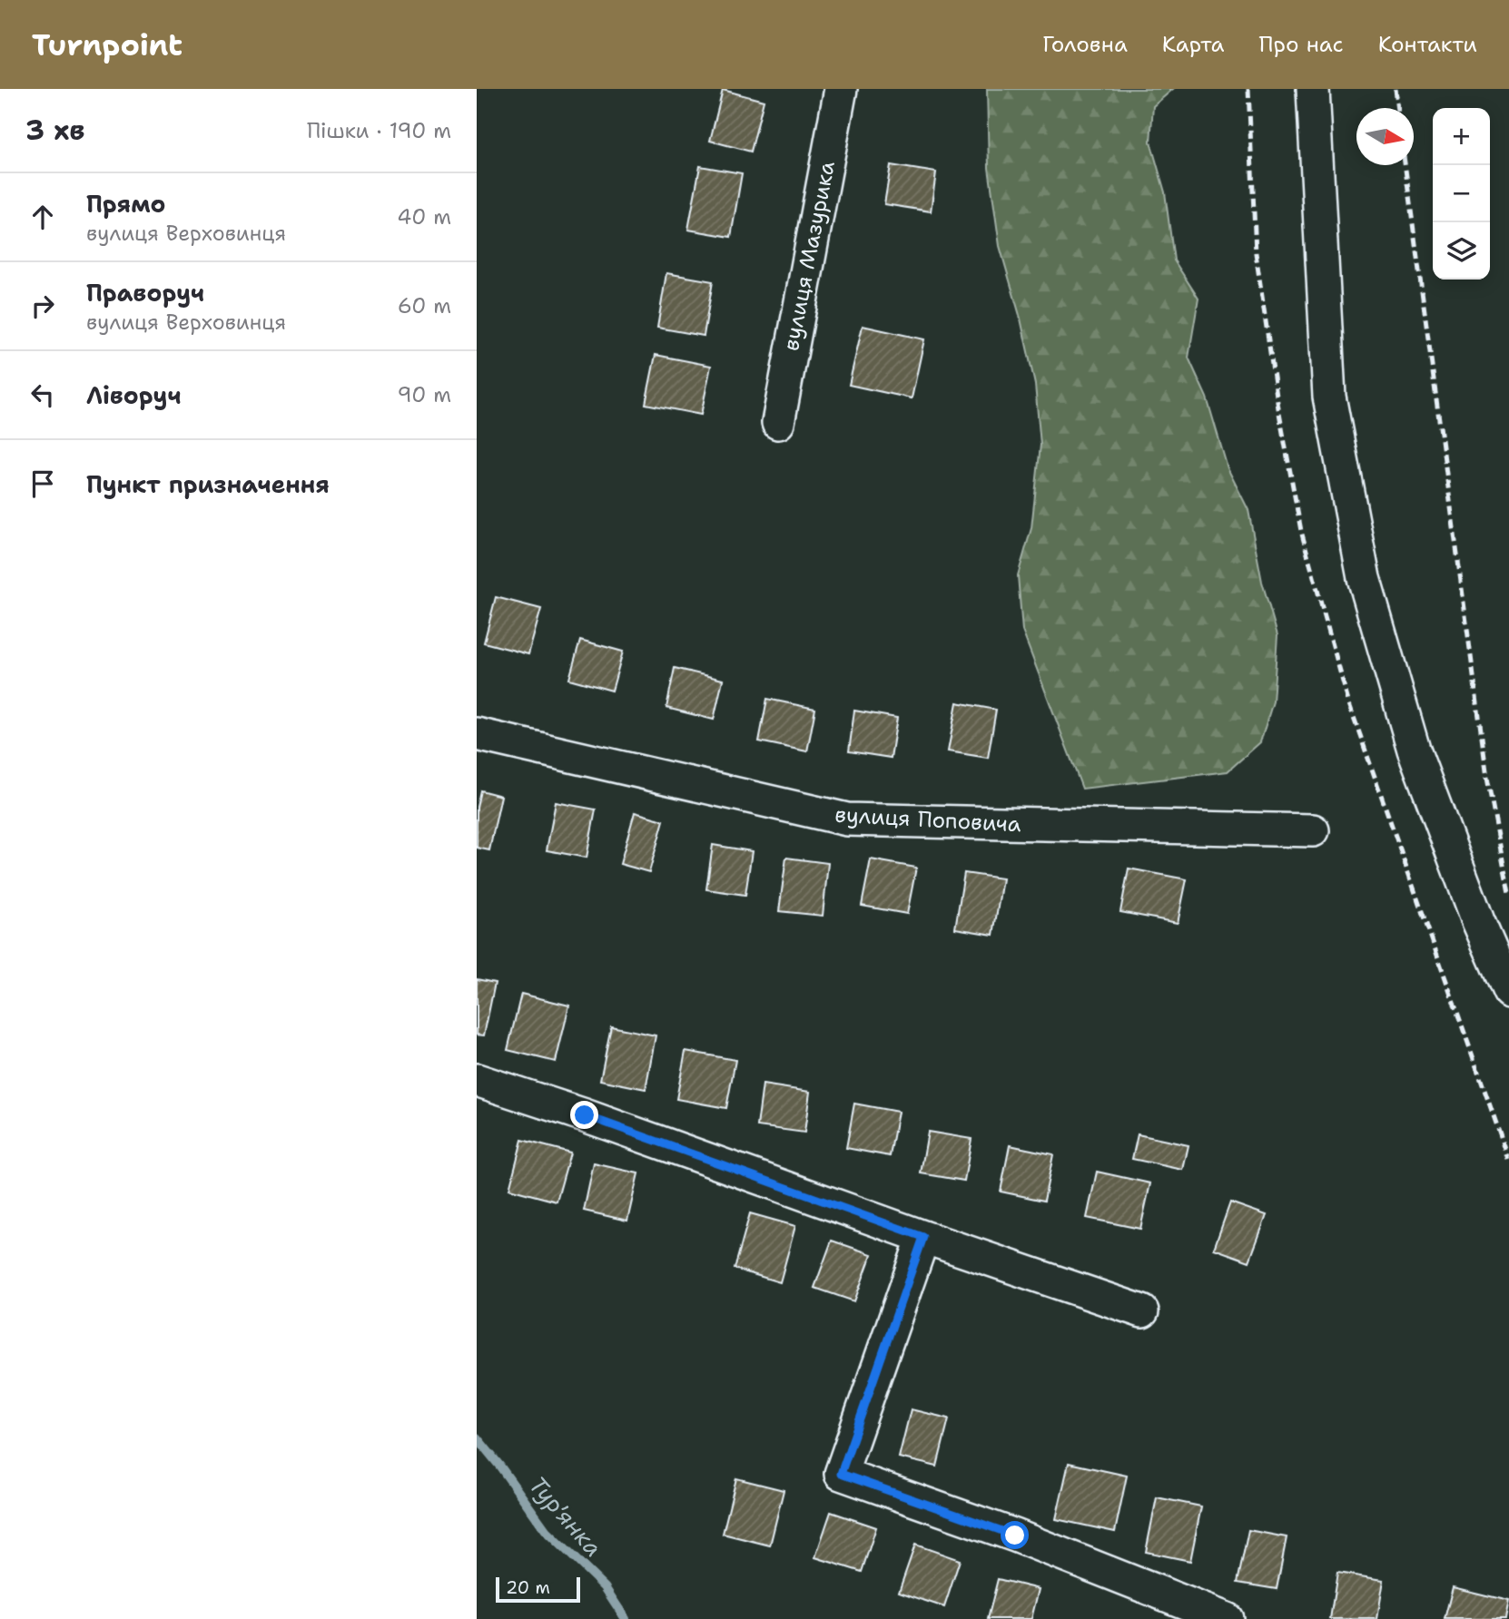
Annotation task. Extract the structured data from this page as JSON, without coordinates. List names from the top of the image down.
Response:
{
  "streets": {
    "street": ["вулиця Мазурика", "вулиця Поповича"]
  },
  "water": ["Тур'янка"],
  "scale_bar": "20 m",
  "north": "right",
  "page": {
    "header": "Turnpoint",
    "nav": [
      "Головна",
      "Карта",
      "Про нас",
      "Контакти"
    ],
    "heading": ["3 хв", "Пішки · 190 m"],
    "map_buttons": ["+", "−"],
    "list": [
      ["Прямо", "вулиця Верховинця", "40 m"],
      ["Праворуч", "вулиця Верховинця", "60 m"],
      ["Ліворуч", "90 m"],
      "Пункт призначення"
    ],
    "scale": "20 m"
  }
}
